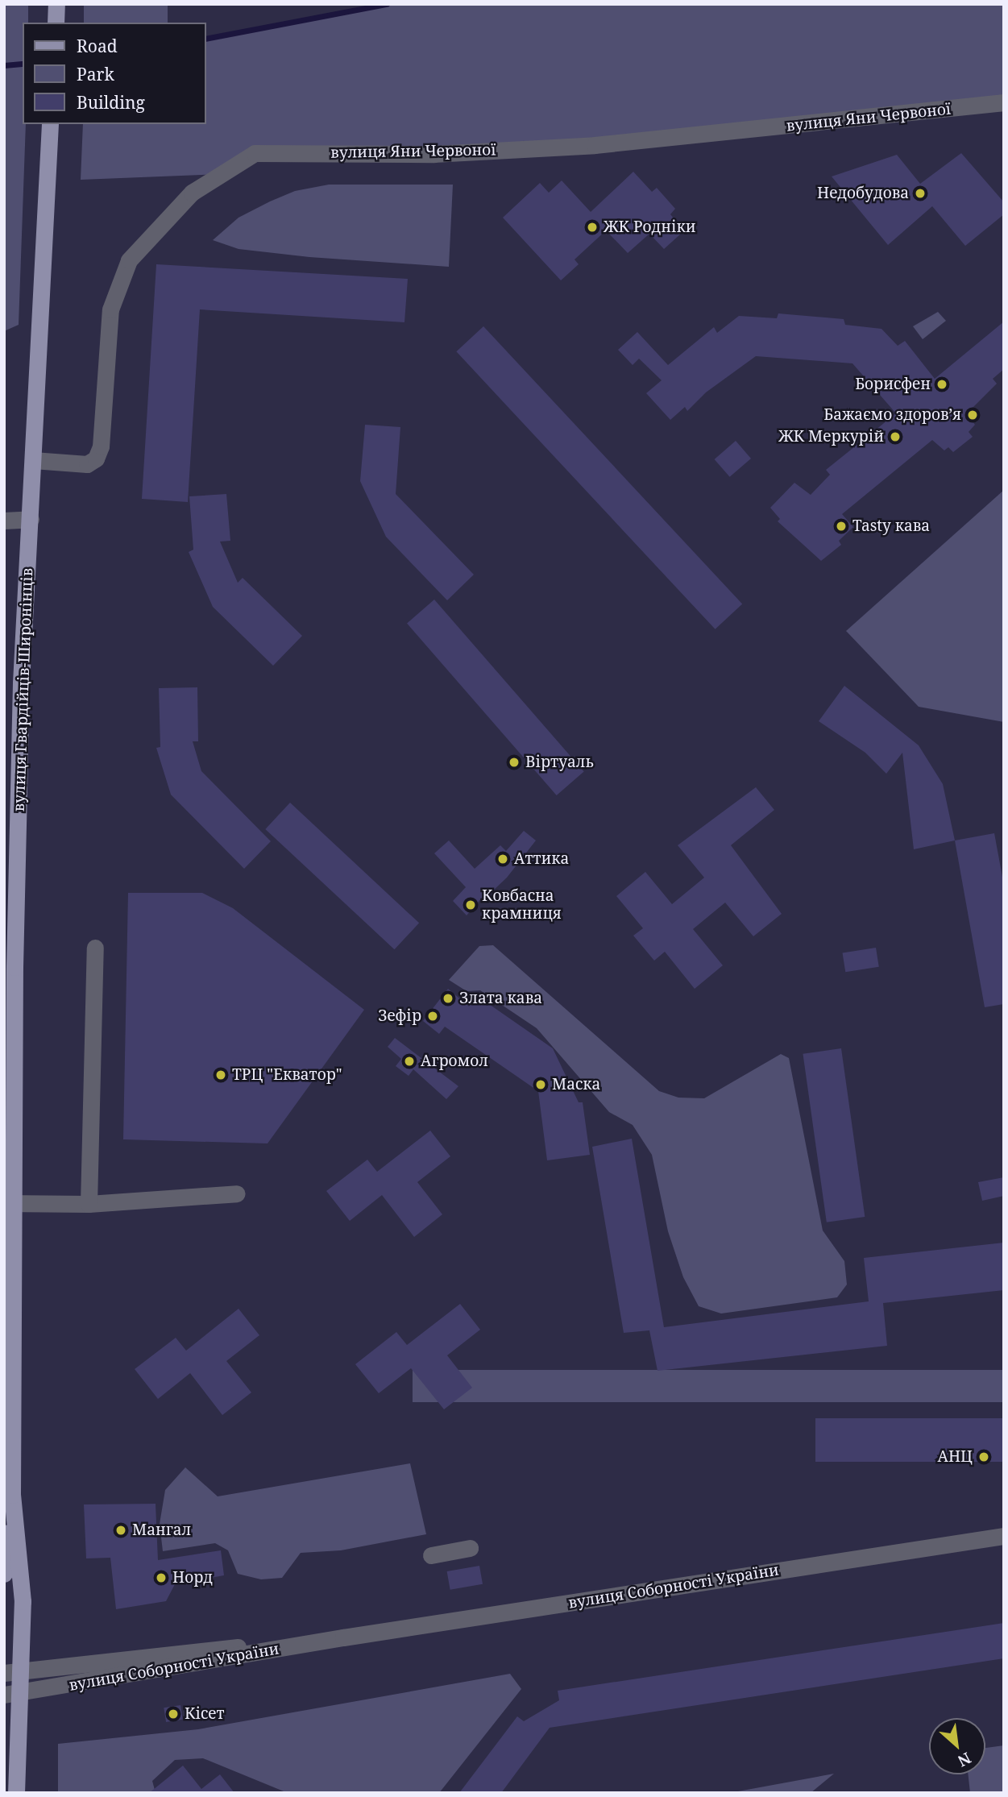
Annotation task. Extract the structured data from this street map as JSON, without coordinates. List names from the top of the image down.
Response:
{
  "streets": {
    "main road": ["вулиця Гвардійців-Широнінців"],
    "street": ["вулиця Яни Червоної", "вулиця Соборності України"]
  },
  "crossings": [
    ["вулиця Яни Червоної", "вулиця Гвардійців-Широнінців"],
    ["вулиця Гвардійців-Широнінців", "вулиця Соборності України"]
  ],
  "places": [
    "Недобудова",
    "ЖК Родніки",
    "Борисфен",
    "Бажаємо здоровʼя",
    "ЖК Меркурій",
    "Tasty кава",
    "Віртуаль",
    "Аттика",
    "Ковбасна крамниця",
    "Злата кава",
    "Зефір",
    "Агромол",
    "ТРЦ \"Екватор\"",
    "Маска",
    "АНЦ",
    "Мангал",
    "Норд",
    "Кісет"
  ],
  "legend": ["Road", "Park", "Building"],
  "north": "bottom right"
}
